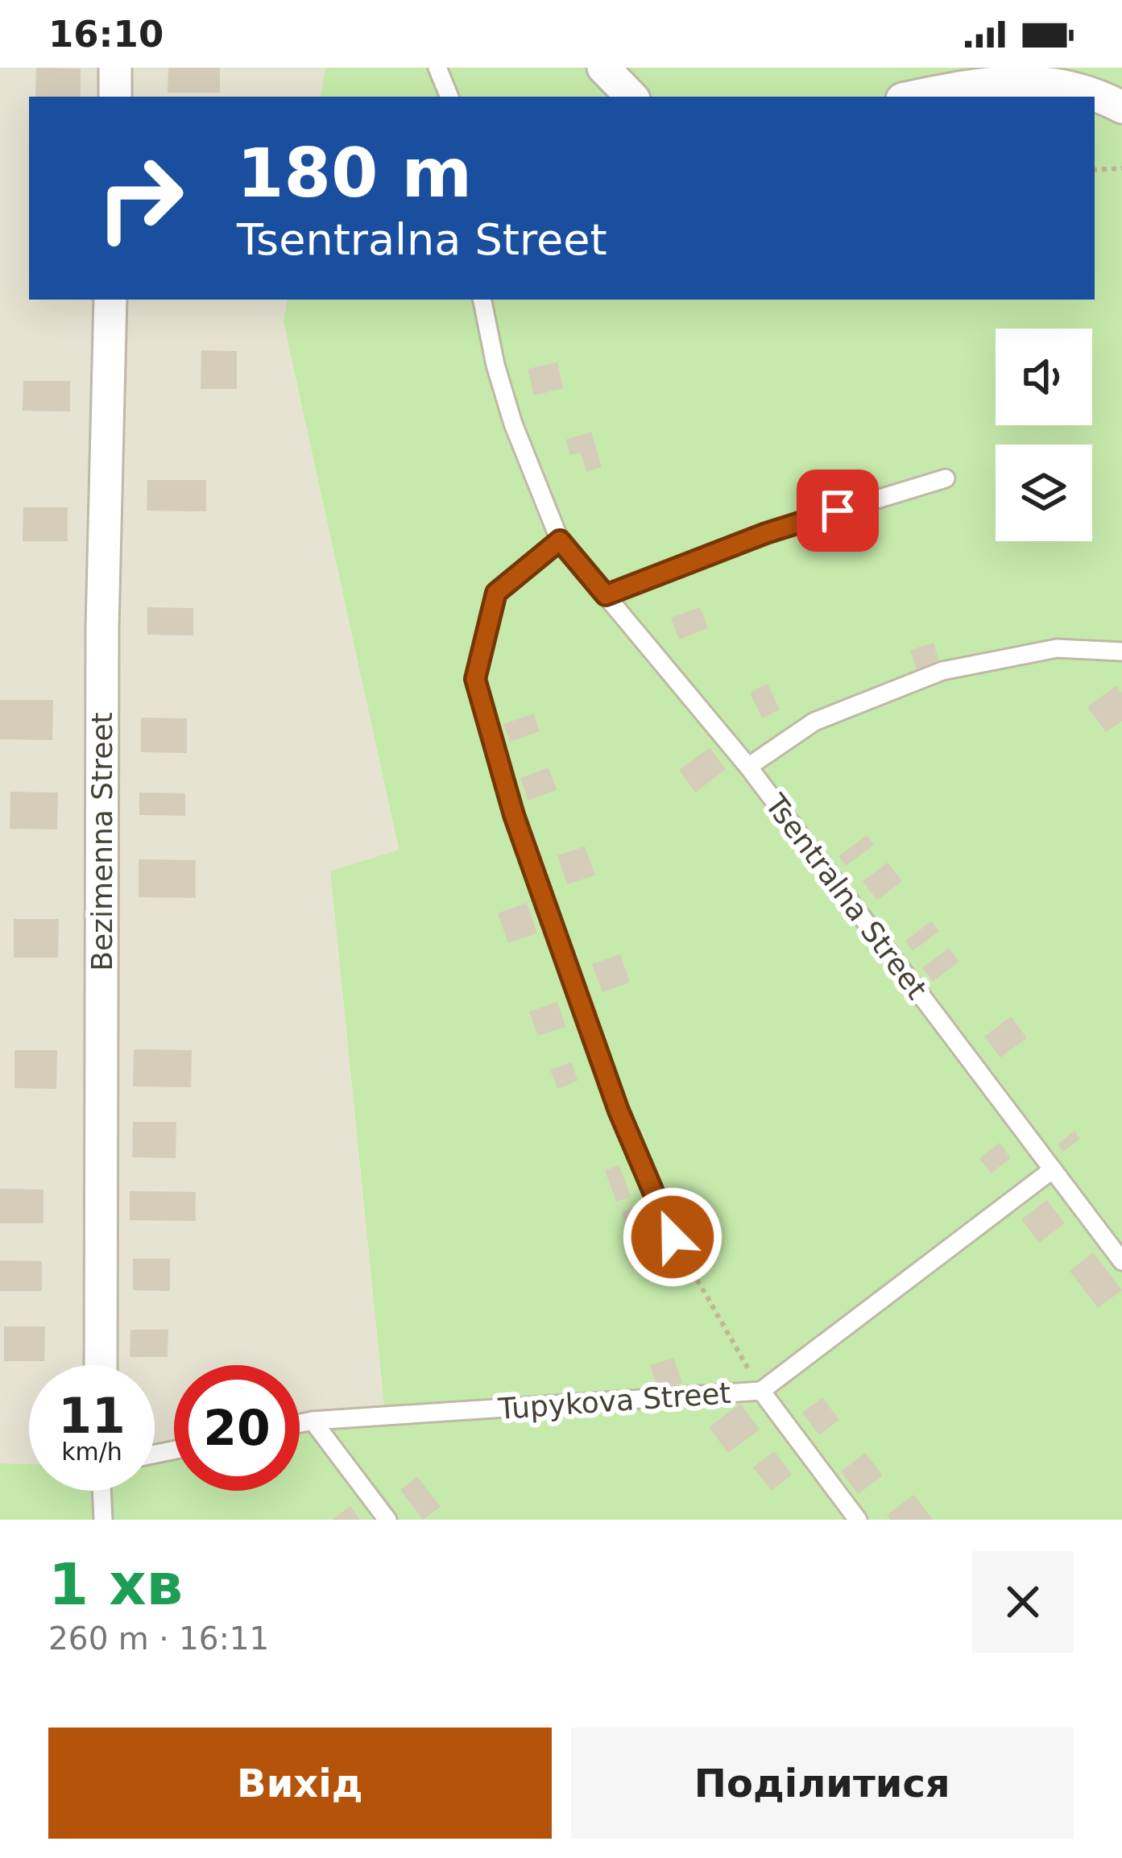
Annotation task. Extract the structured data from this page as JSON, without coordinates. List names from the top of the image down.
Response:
{
  "streets": {
    "street": ["Bezimenna Street"],
    "lane": ["Tsentralna Street", "Tupykova Street"]
  },
  "crossings": [
    ["Tsentralna Street", "Tupykova Street"]
  ],
  "page": {
    "status": "16:10",
    "turn": ["180 m", "Tsentralna Street"],
    "speed": "11 km/h",
    "limit": "20",
    "heading": ["1 хв", "260 m · 16:11"],
    "buttons": ["Вихід", "Поділитися"]
  }
}
